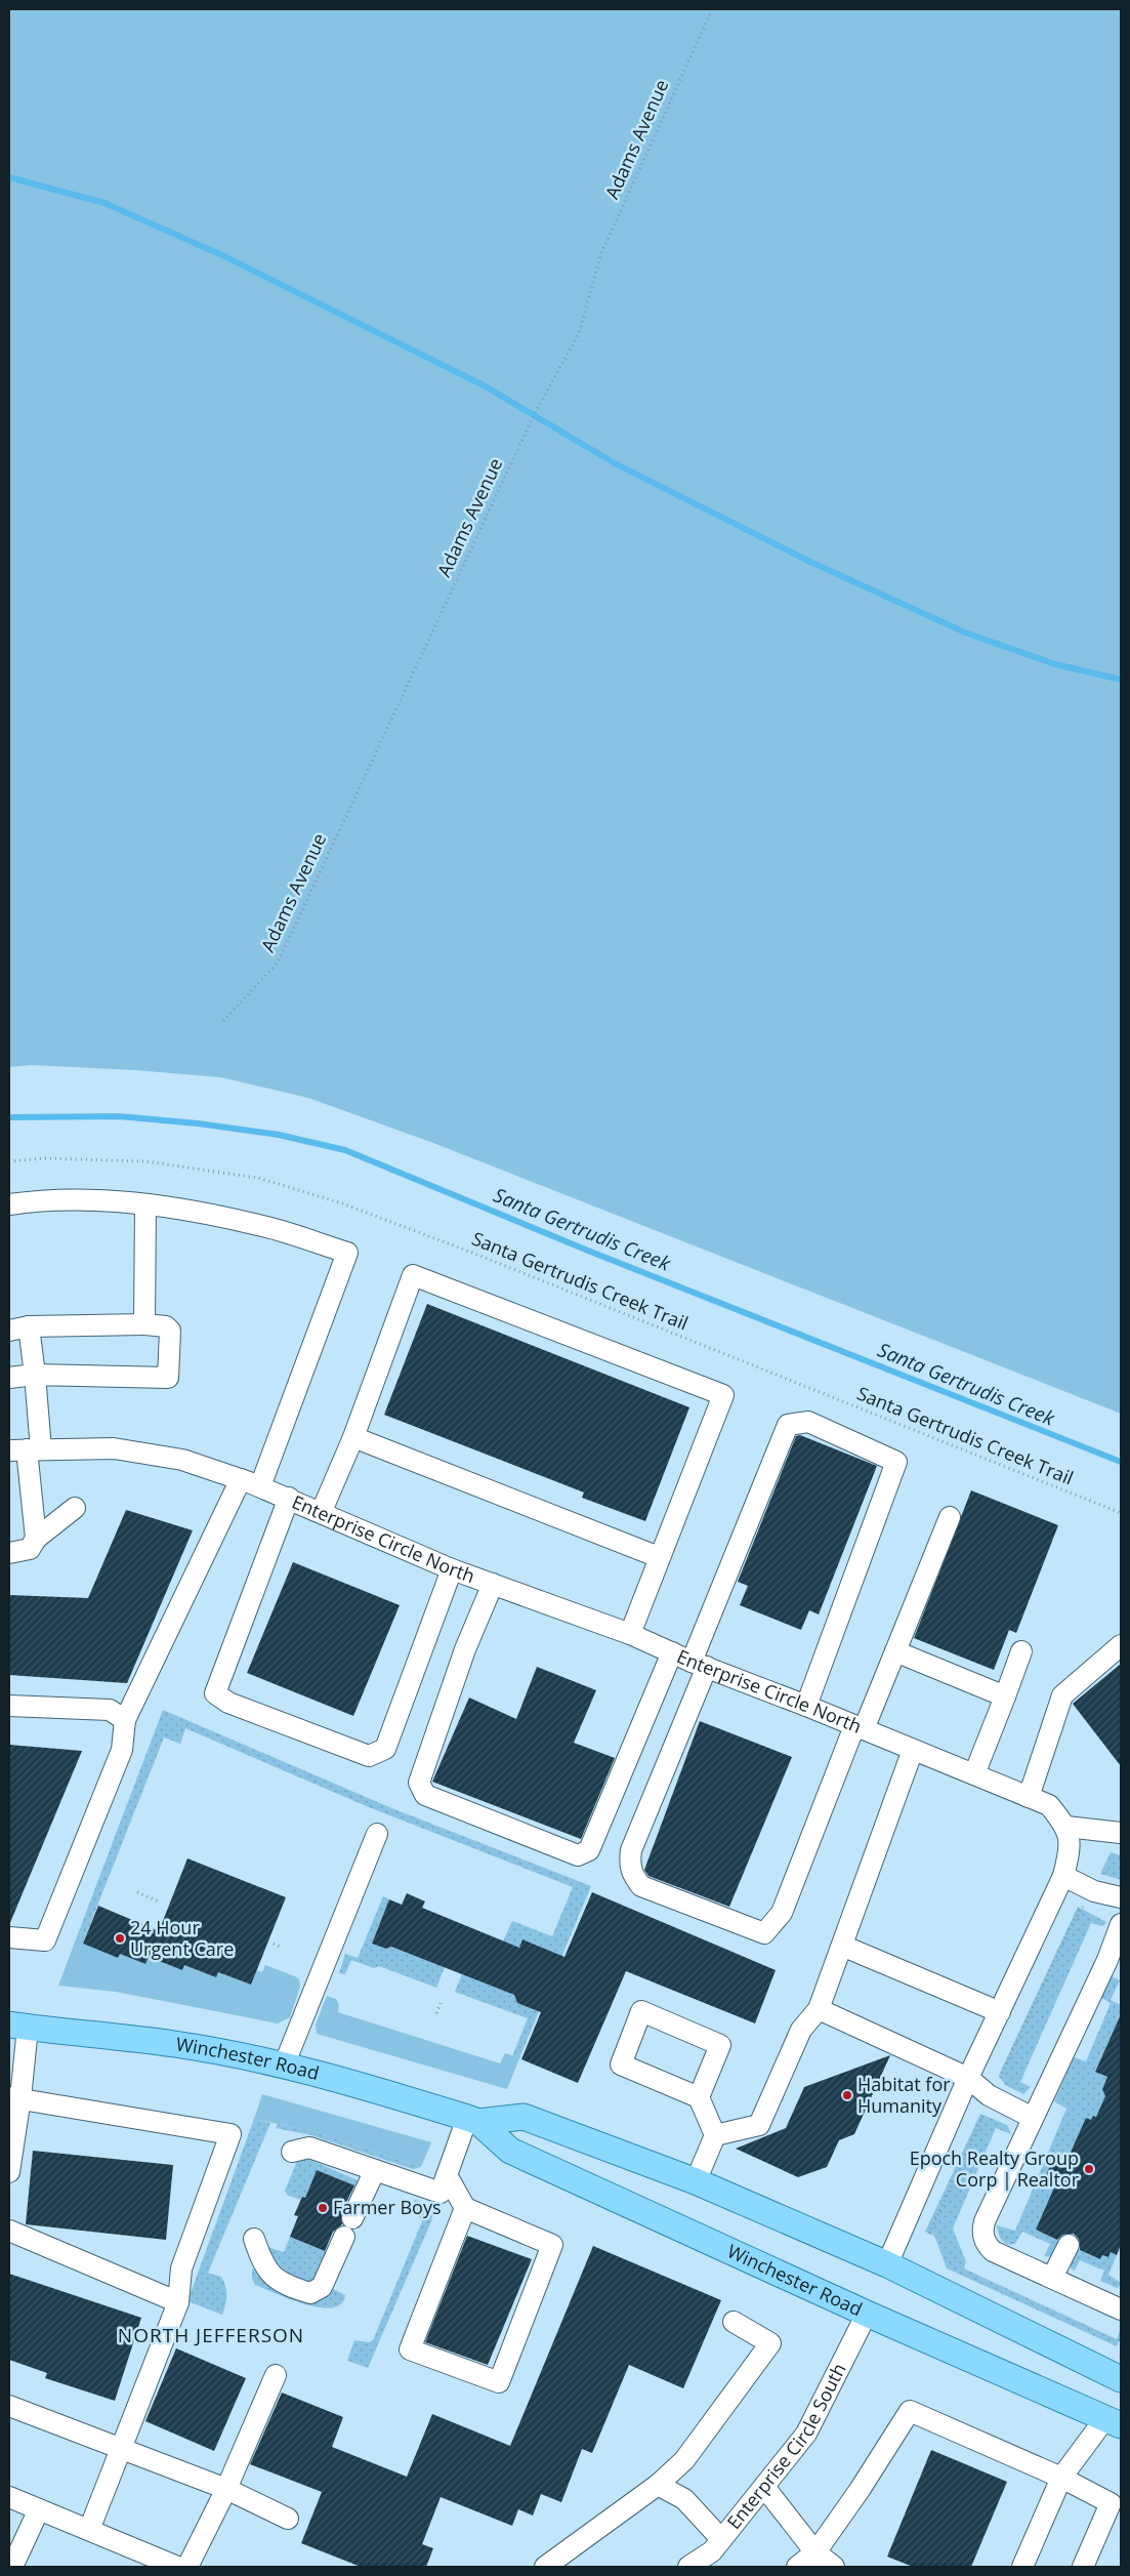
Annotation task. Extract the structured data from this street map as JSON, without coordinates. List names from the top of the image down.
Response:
{
  "streets": {
    "main road": ["Winchester Road"],
    "street": ["Enterprise Circle North", "Enterprise Circle South"],
    "path": ["Adams Avenue", "Santa Gertrudis Creek Trail"]
  },
  "crossings": [
    ["Winchester Road", "Enterprise Circle South"]
  ],
  "districts": ["NORTH JEFFERSON"],
  "water": ["Santa Gertrudis Creek"],
  "places": [
    "24 Hour Urgent Care",
    "Habitat for Humanity",
    "Epoch Realty Group Corp | Realtor",
    "Farmer Boys"
  ]
}
